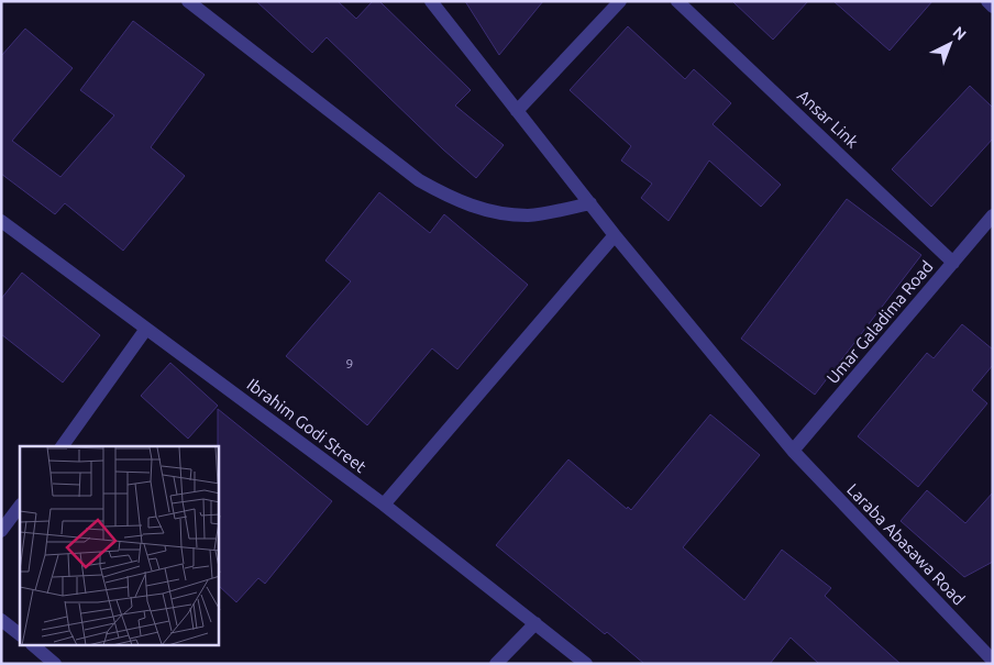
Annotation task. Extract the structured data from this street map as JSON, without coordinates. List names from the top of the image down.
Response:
{
  "streets": {
    "street": [
      "Ansar Link",
      "Umar Galadima Road",
      "Ibrahim Godi Street",
      "Laraba Abasawa Road"
    ]
  },
  "crossings": [
    ["Ansar Link", "Umar Galadima Road"],
    ["Umar Galadima Road", "Laraba Abasawa Road"]
  ],
  "house_numbers": ["9"],
  "north": "top right"
}
